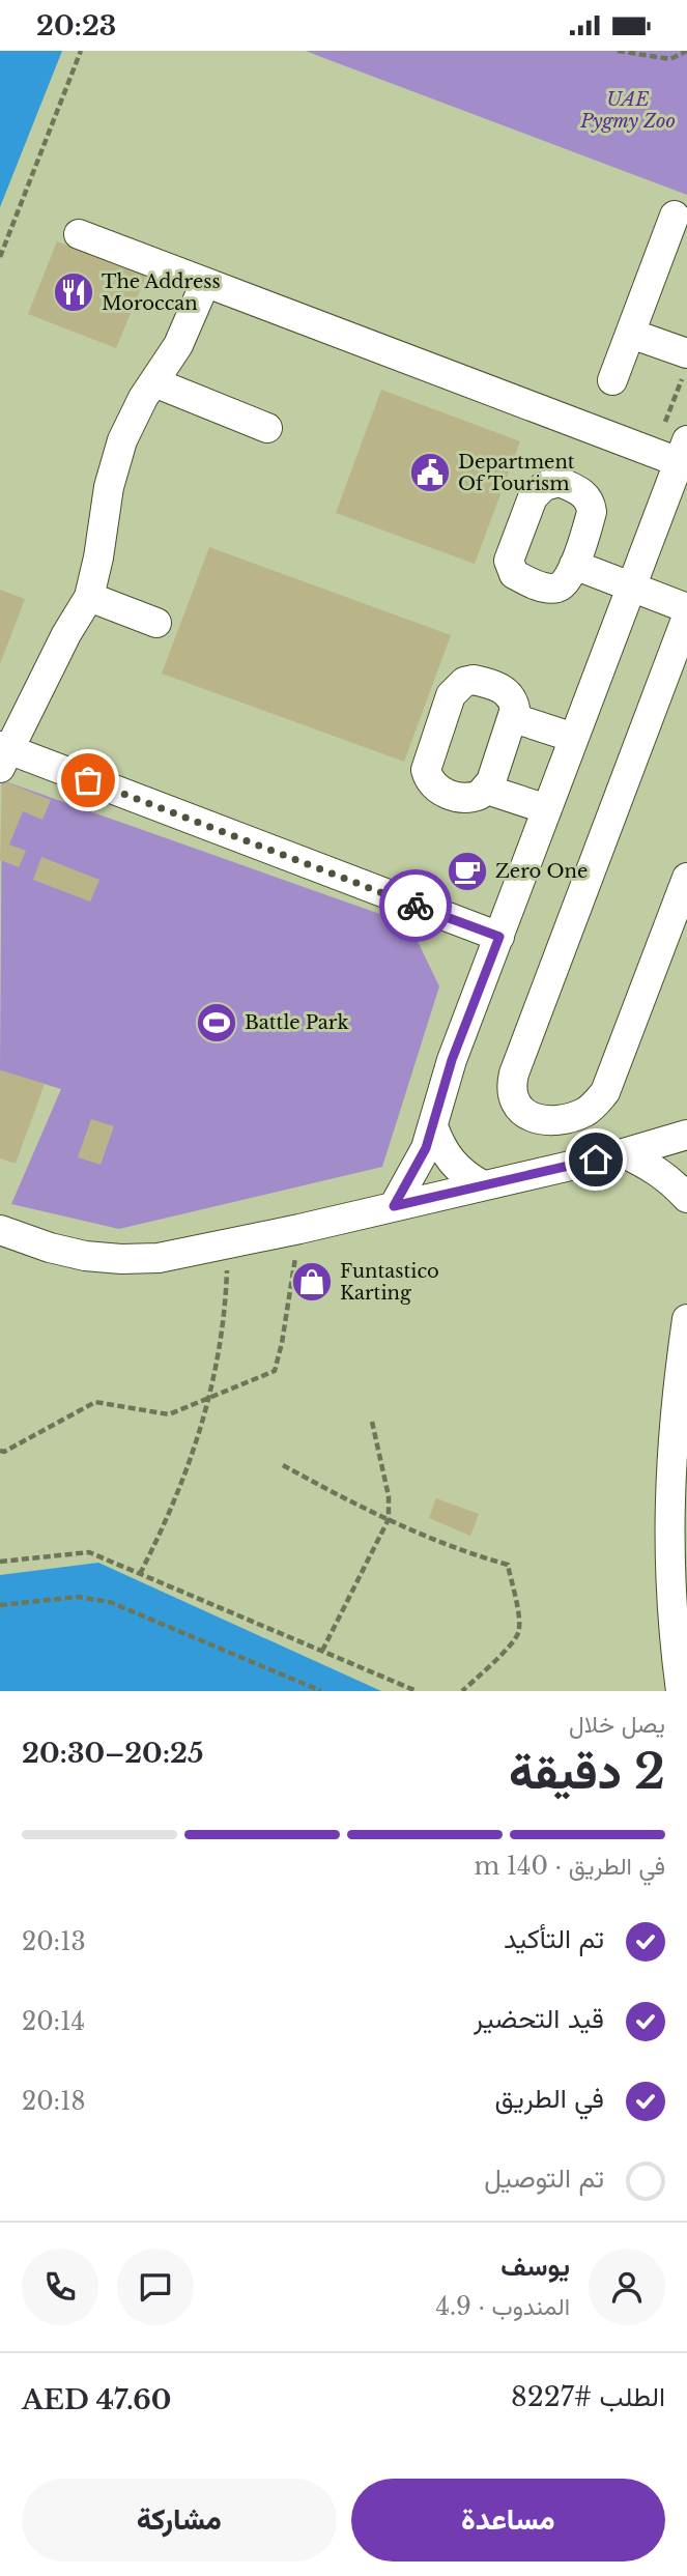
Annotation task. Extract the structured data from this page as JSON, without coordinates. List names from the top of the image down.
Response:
{
  "parks": ["UAE Pygmy Zoo"],
  "places": {
    "restaurant": ["The Address Moroccan"],
    "public building": ["Department Of Tourism"],
    "cafe": ["Zero One"],
    "sports": ["Battle Park"],
    "shop": ["Funtastico Karting"]
  },
  "page": {
    "status": "20:23",
    "heading": ["2 دقيقة", "يصل خلال", "20:25–20:30"],
    "panel": [
      "يوسف",
      "المندوب · 4.9",
      "الطلب #8227",
      "AED 47.60"
    ],
    "bar": "في الطريق · 140 m",
    "list": [
      ["تم التأكيد", "20:13"],
      ["قيد التحضير", "20:14"],
      ["في الطريق", "20:18"],
      "تم التوصيل"
    ],
    "buttons": ["مساعدة", "مشاركة"]
  }
}
